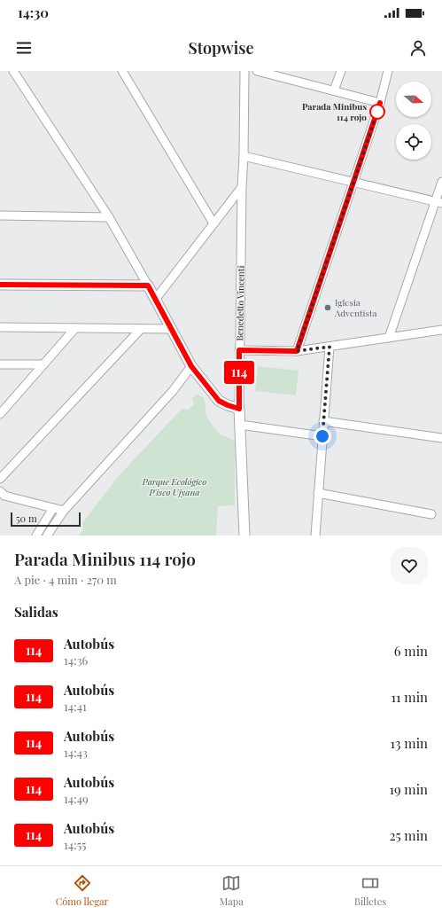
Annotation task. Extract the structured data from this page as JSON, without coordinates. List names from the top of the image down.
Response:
{
  "streets": {
    "street": ["Benedetto Vincenti"]
  },
  "parks": ["Parque Ecológico P'isco Ujyana"],
  "places": ["Parada Minibus 114 rojo", "Iglesia Adventista"],
  "lines": ["bus line 114"],
  "scale_bar": "50 m",
  "north": "right",
  "page": {
    "status": "14:30",
    "header": "Stopwise",
    "on_map": "114",
    "scale": "50 m",
    "heading": [
      ["Parada Minibus 114 rojo", "A pie · 4 min · 270 m"],
      "Salidas"
    ],
    "list": [
      {
        "mark": "114",
        "name": "Autobús",
        "note": "14:36",
        "value": "6 min"
      },
      {
        "mark": "114",
        "name": "Autobús",
        "note": "14:41",
        "value": "11 min"
      },
      {
        "mark": "114",
        "name": "Autobús",
        "note": "14:43",
        "value": "13 min"
      },
      {
        "mark": "114",
        "name": "Autobús",
        "note": "14:49",
        "value": "19 min"
      },
      {
        "mark": "114",
        "name": "Autobús",
        "note": "14:55",
        "value": "25 min"
      }
    ],
    "tabs": ["Cómo llegar", "Mapa", "Billetes"]
  }
}
